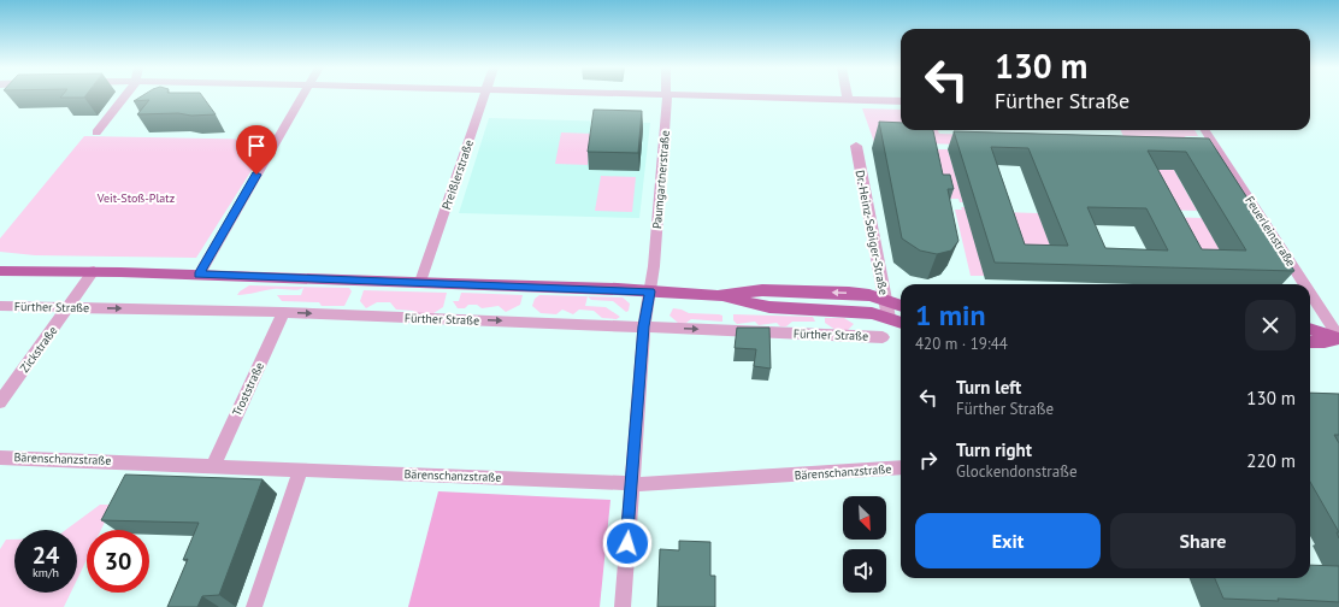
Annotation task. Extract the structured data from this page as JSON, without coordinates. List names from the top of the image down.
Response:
{
  "streets": {
    "main road": ["Fürther Straße"],
    "street": [
      "Preißlerstraße",
      "Paumgartnerstraße",
      "Feuerleinstraße",
      "Dr.-Heinz-Sebiger-Straße",
      "Zickstraße",
      "Troststraße",
      "Bärenschanzstraße"
    ]
  },
  "crossings": [
    ["Preißlerstraße", "Fürther Straße"],
    ["Paumgartnerstraße", "Fürther Straße"],
    ["Paumgartnerstraße", "Bärenschanzstraße"],
    ["Dr.-Heinz-Sebiger-Straße", "Fürther Straße"],
    ["Fürther Straße", "Zickstraße"],
    ["Fürther Straße", "Troststraße"],
    ["Troststraße", "Bärenschanzstraße"]
  ],
  "parks": ["Veit-Stoß-Platz"],
  "north": "bottom right",
  "page": {
    "turn": ["130 m", "Fürther Straße"],
    "heading": ["1 min", "420 m · 19:44"],
    "list": [
      {
        "name": "Turn left",
        "note": "Fürther Straße",
        "value": "130 m"
      },
      {
        "name": "Turn right",
        "note": "Glockendonstraße",
        "value": "220 m"
      }
    ],
    "buttons": ["Exit", "Share"],
    "speed": "24 km/h",
    "limit": "30"
  }
}
